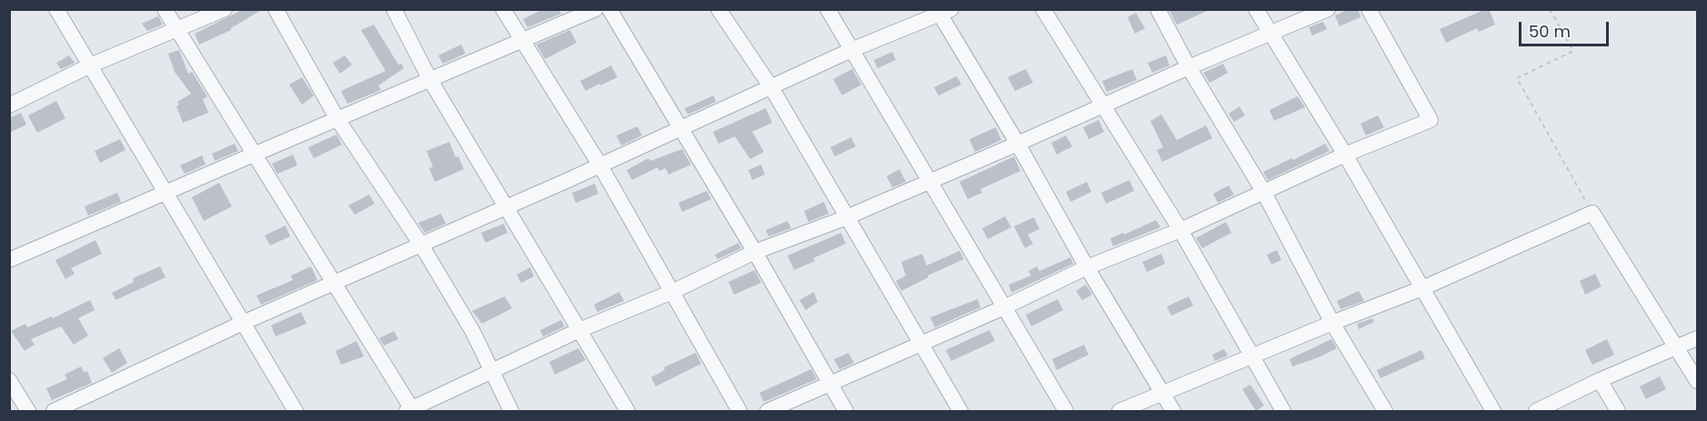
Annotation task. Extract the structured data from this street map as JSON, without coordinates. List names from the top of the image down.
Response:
{
  "scale_bar": "50 m"
}
